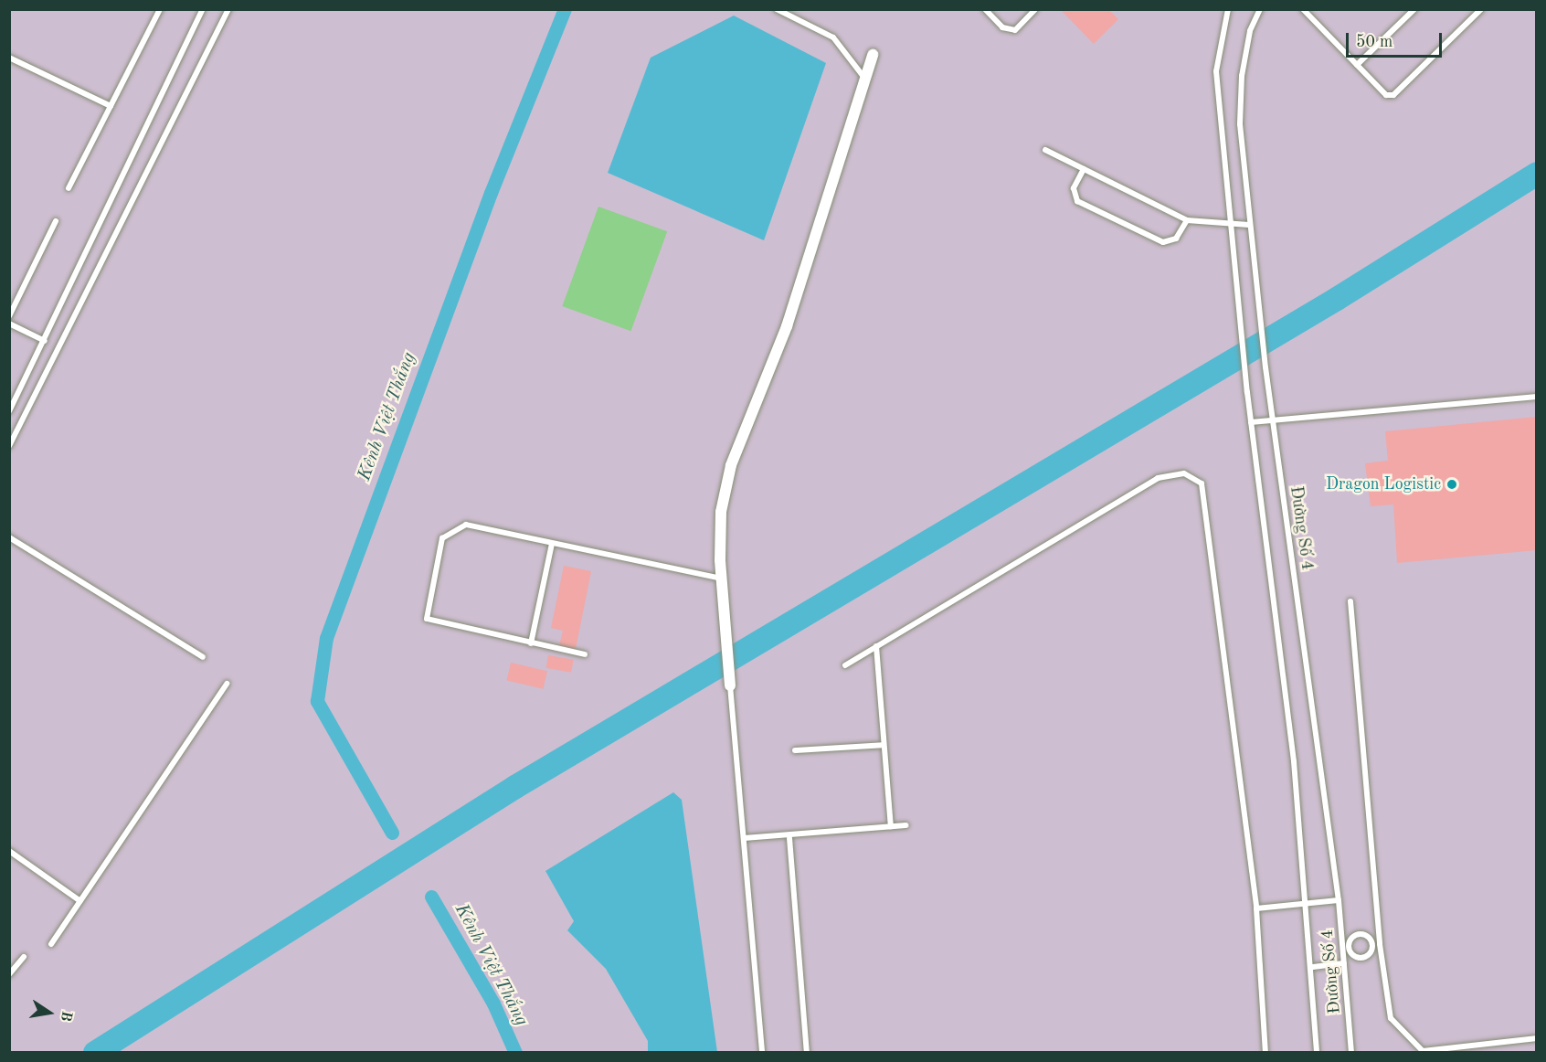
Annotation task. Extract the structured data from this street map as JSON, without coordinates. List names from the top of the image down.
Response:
{
  "streets": {
    "lane": ["Đường Số 4"]
  },
  "water": ["Kênh Việt Thắng"],
  "places": ["Dragon Logistic"],
  "scale_bar": "50 m",
  "north": "right"
}
